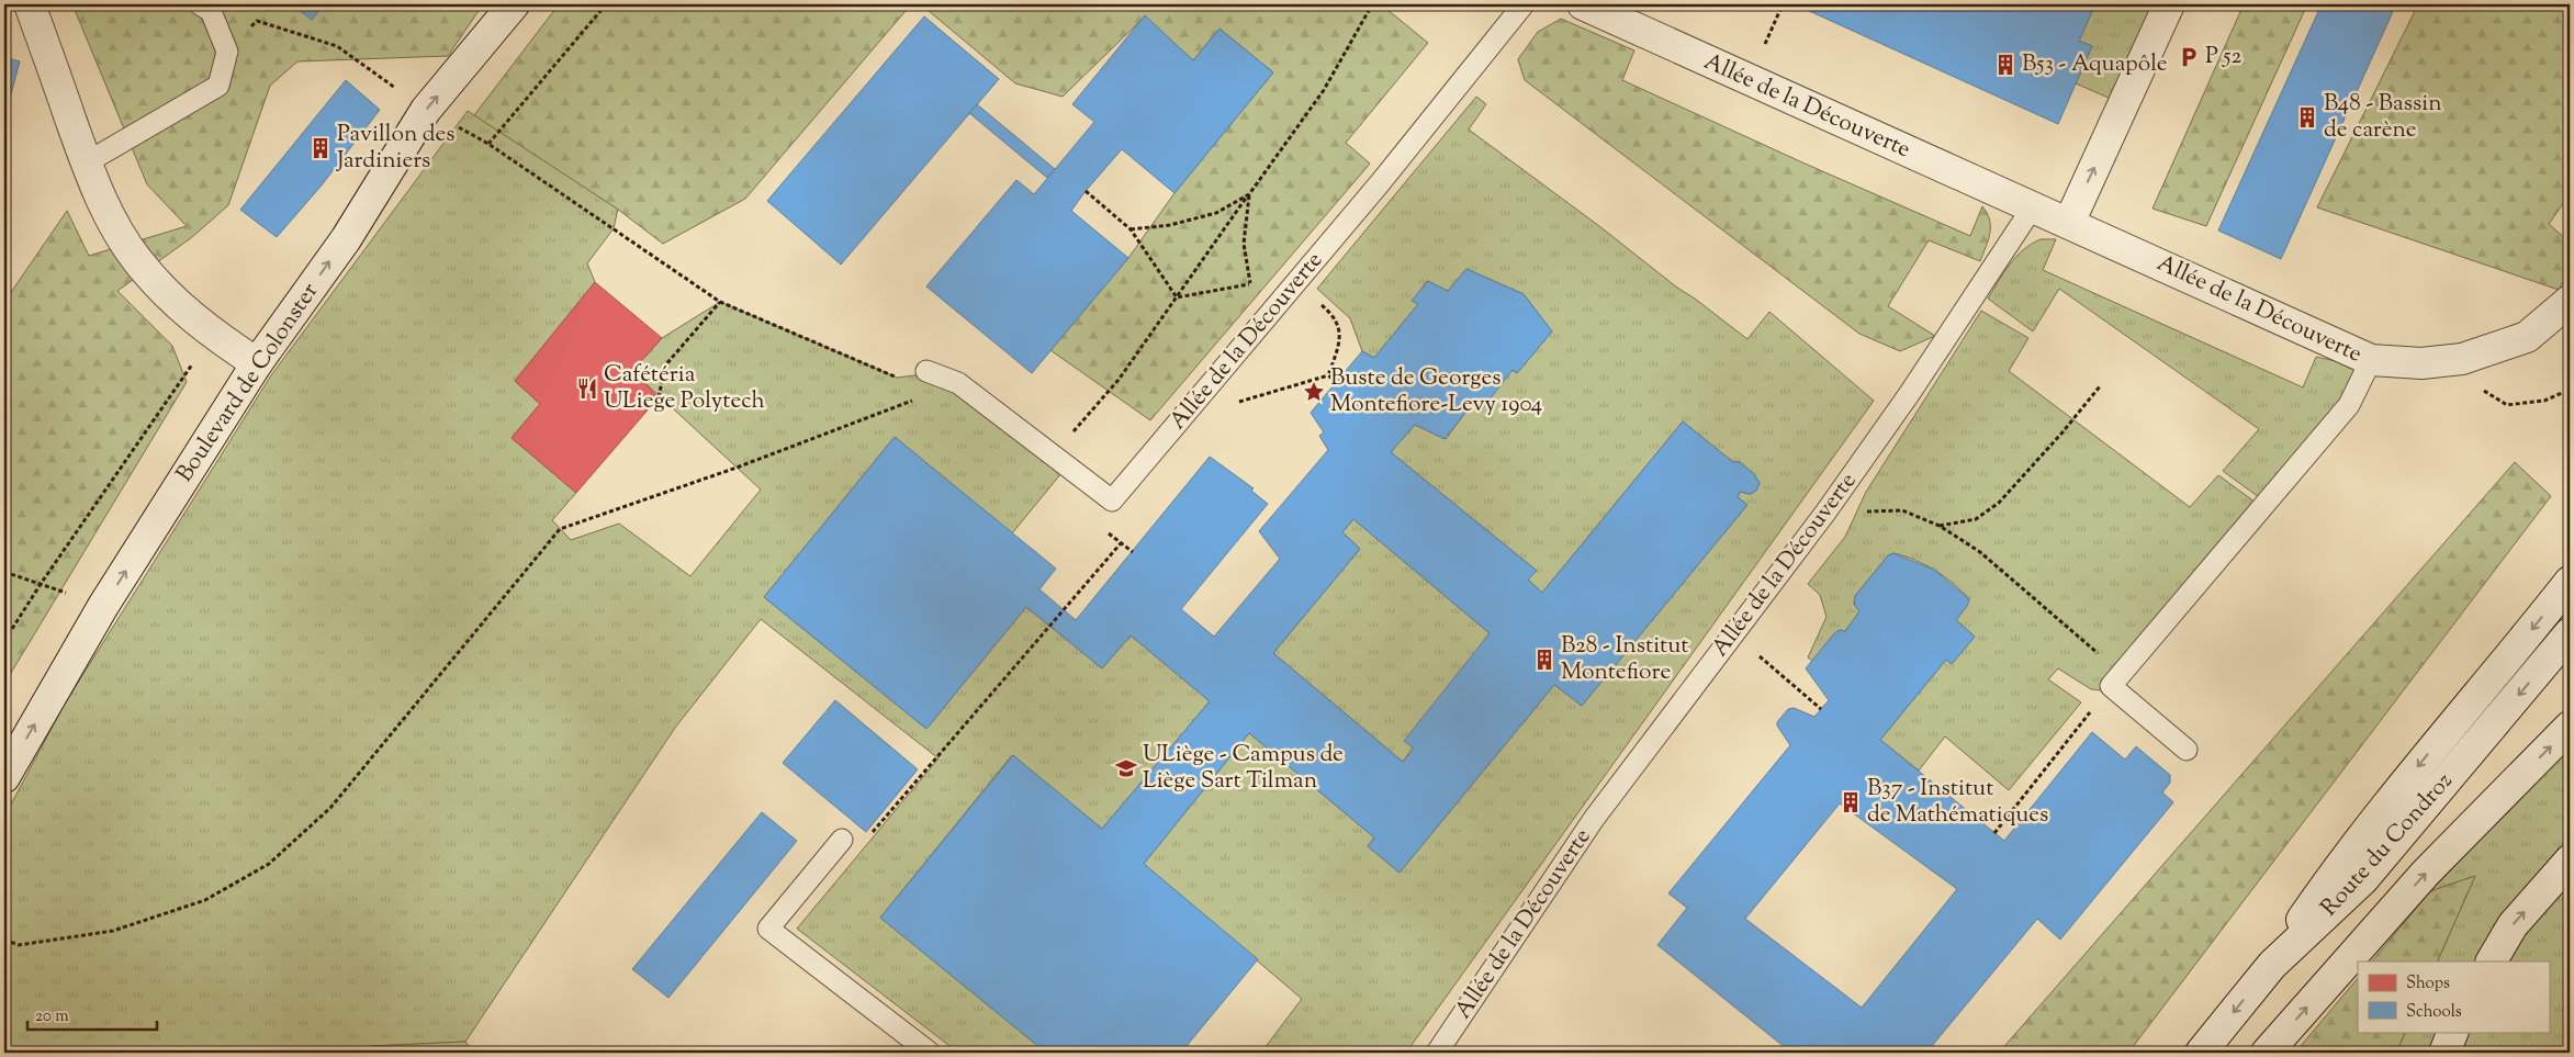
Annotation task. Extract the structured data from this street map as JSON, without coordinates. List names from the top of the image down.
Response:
{
  "streets": {
    "main road": ["Allée de la Découverte", "Boulevard de Colonster", "Route du Condroz"]
  },
  "one_way": ["Boulevard de Colonster"],
  "places": {
    "parking": ["P 52"],
    "building": [
      "B53 - Aquapôle",
      "B48 - Bassin de carène",
      "Pavillon des Jardiniers",
      "B28 - Institut Montefiore",
      "B37 - Institut de Mathématiques"
    ],
    "restaurant": ["Cafétéria ULiege Polytech"],
    "place": ["Buste de Georges Montefiore-Levy 1904"],
    "school or university": ["ULiège - Campus de Liège Sart Tilman"]
  },
  "legend": ["Shops", "Schools"],
  "scale_bar": "20 m"
}
